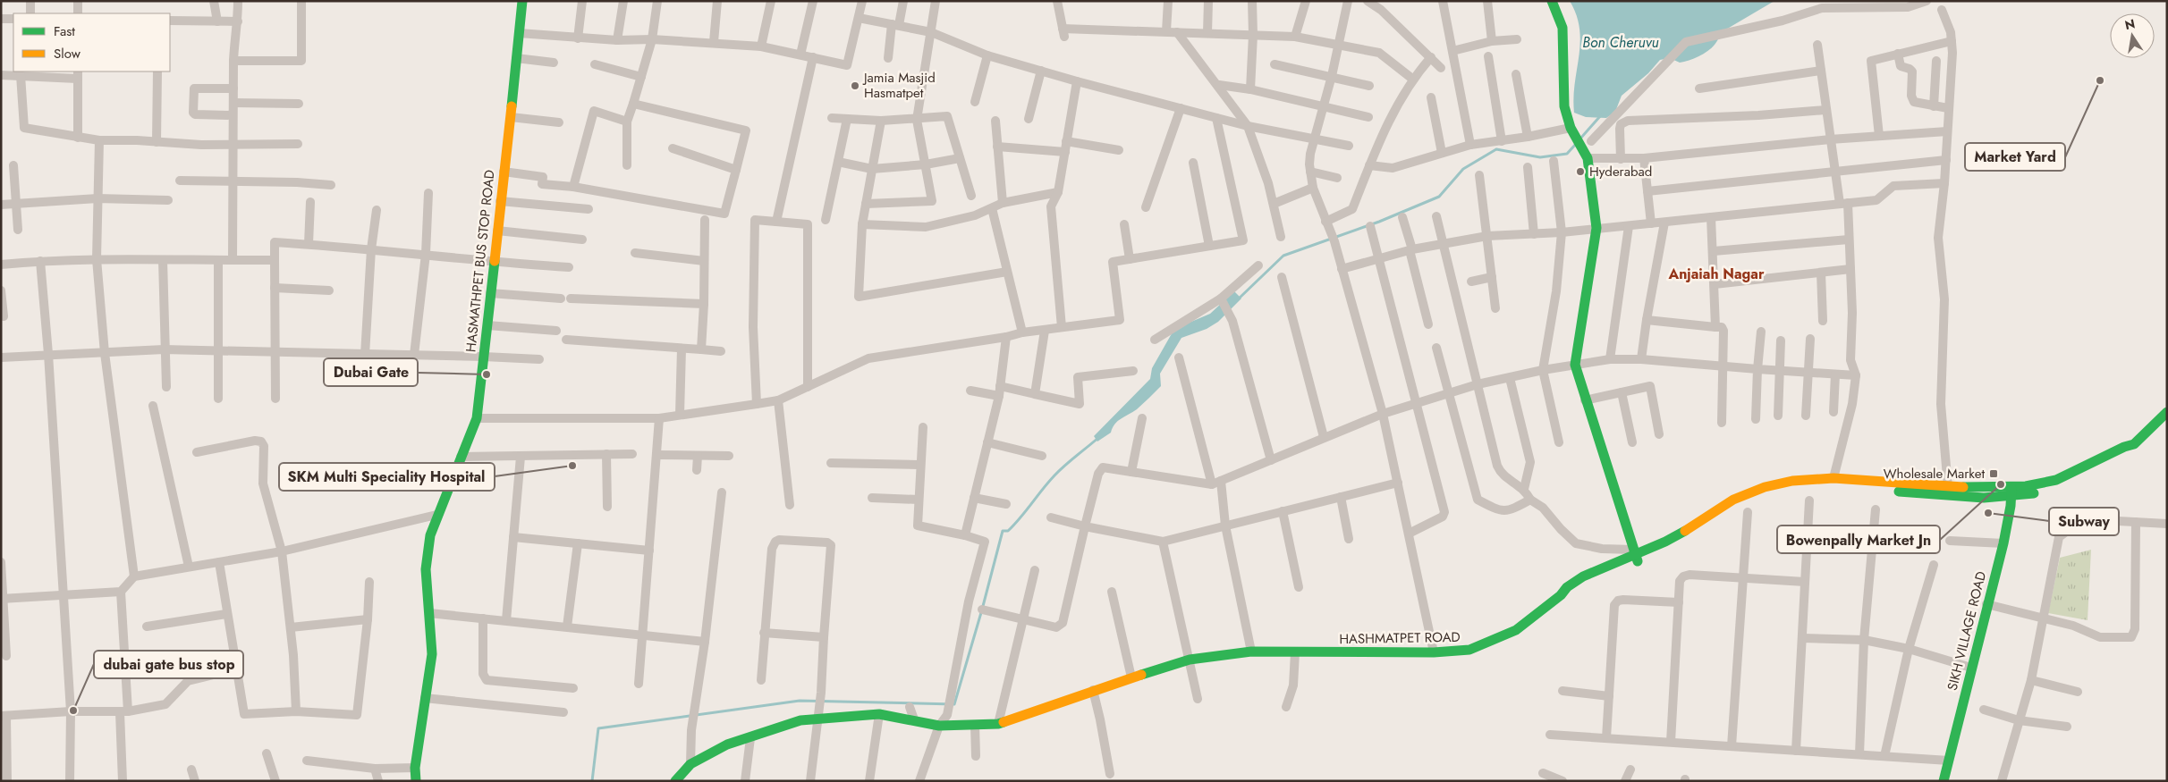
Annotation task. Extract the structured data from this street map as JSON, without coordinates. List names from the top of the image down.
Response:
{
  "streets": {
    "main road": ["HASMATHPET BUS STOP ROAD", "SIKH VILLAGE ROAD", "HASHMATPET ROAD"]
  },
  "districts": ["Anjaiah Nagar"],
  "water": ["Bon Cheruvu"],
  "places": {
    "other": [
      "Market Yard",
      "Jamia Masjid Hasmatpet",
      "Hyderabad",
      "Dubai Gate",
      "SKM Multi Speciality Hospital",
      "Bowenpally Market Jn",
      "Subway",
      "dubai gate bus stop"
    ],
    "transit": ["Wholesale Market"]
  },
  "legend": ["Fast", "Slow"],
  "north": "top"
}
